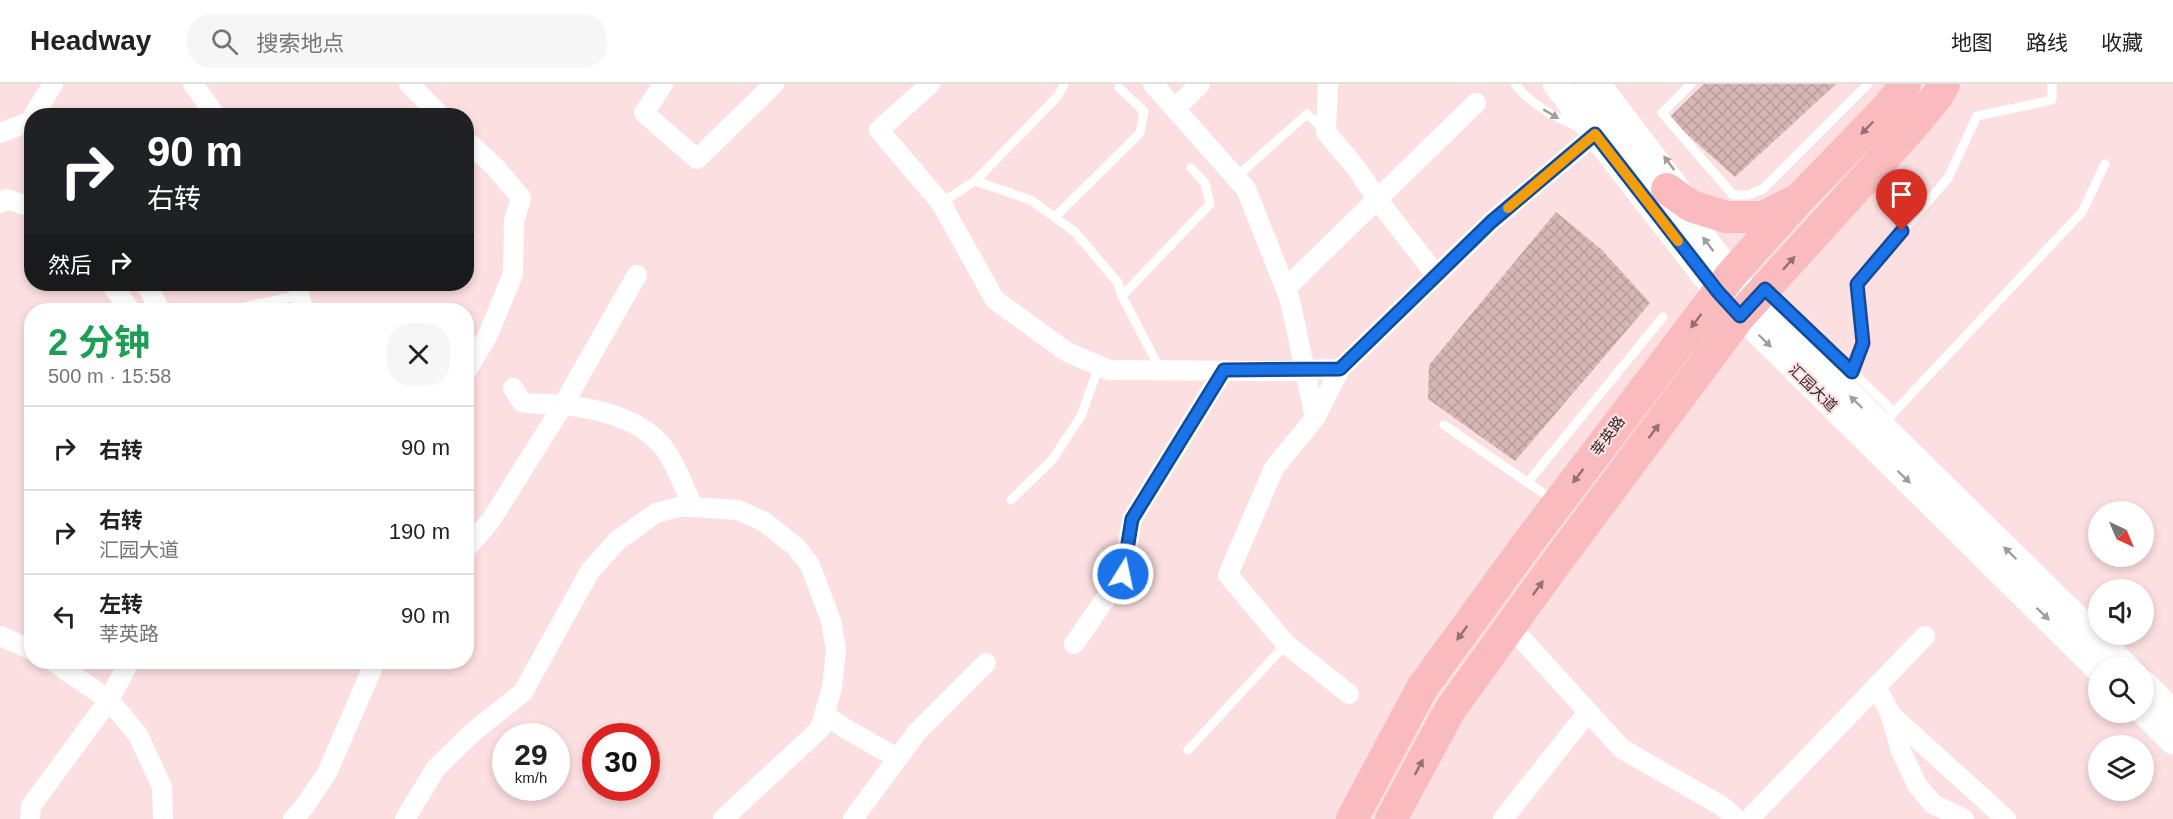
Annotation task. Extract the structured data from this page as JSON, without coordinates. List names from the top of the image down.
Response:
{
  "streets": {
    "main road": ["汇园大道", "莘英路"]
  },
  "crossings": [
    ["汇园大道", "莘英路"]
  ],
  "north": "bottom right",
  "page": {
    "header": "Headway",
    "search": "搜索地点",
    "nav": ["地图", "路线", "收藏"],
    "turn": ["90 m", "右转"],
    "then": "然后",
    "heading": ["2 分钟", "500 m · 15:58"],
    "list": [
      {
        "name": "右转",
        "value": "90 m"
      },
      {
        "name": "右转",
        "note": "汇园大道",
        "value": "190 m"
      },
      {
        "name": "左转",
        "note": "莘英路",
        "value": "90 m"
      }
    ],
    "speed": "29 km/h",
    "limit": "30"
  }
}
